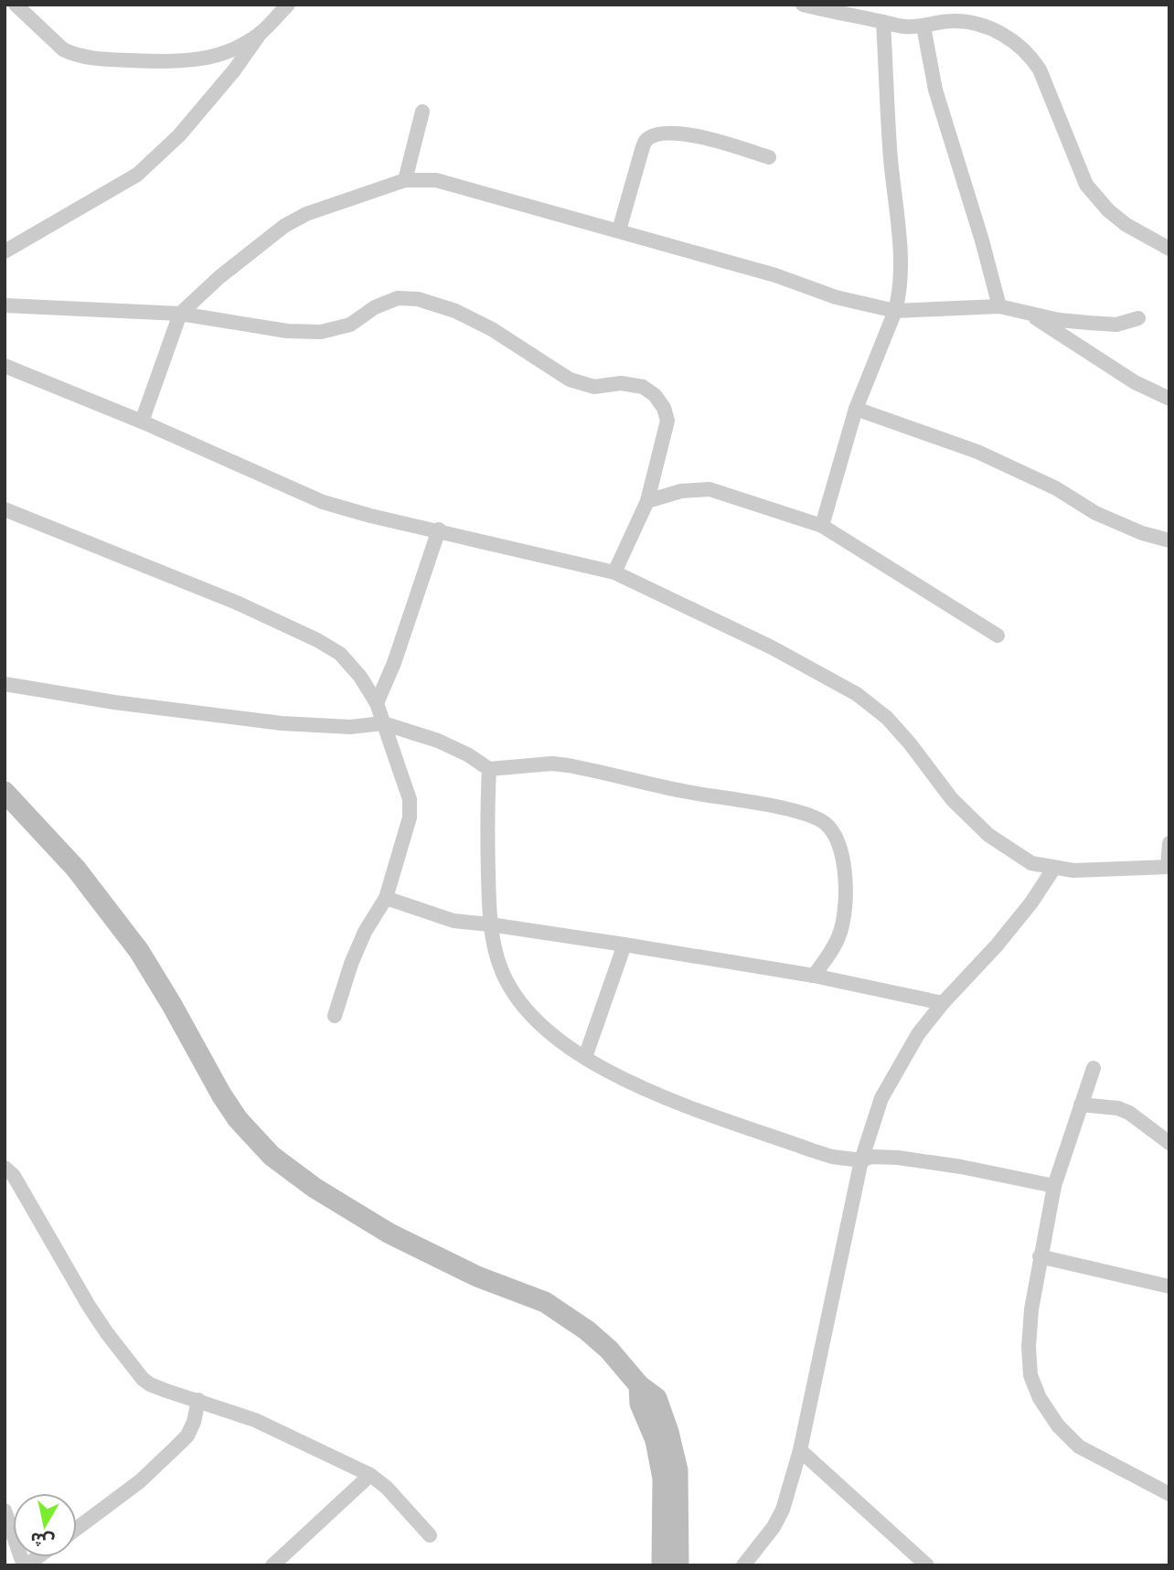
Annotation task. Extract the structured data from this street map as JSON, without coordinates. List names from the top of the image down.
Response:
{
  "north": "bottom"
}
